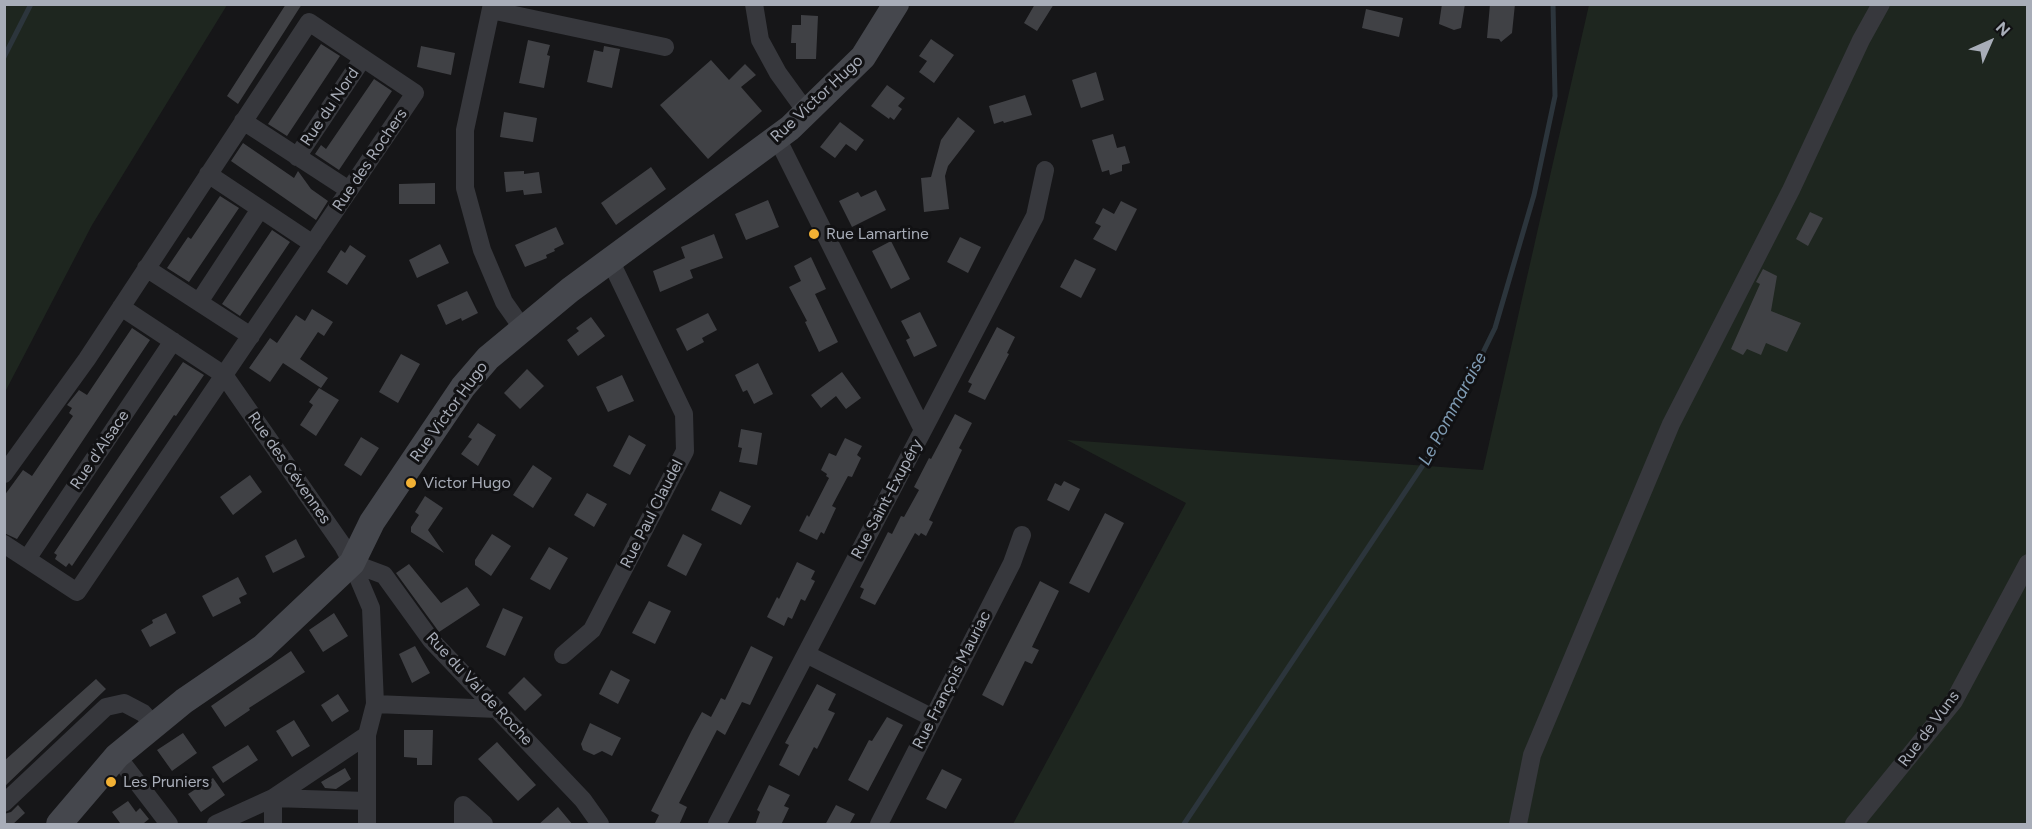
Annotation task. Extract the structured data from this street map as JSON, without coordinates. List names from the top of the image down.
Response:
{
  "streets": {
    "street": [
      "Rue Victor Hugo",
      "Rue du Nord",
      "Rue des Rochers",
      "Rue d'Alsace",
      "Rue des Cévennes",
      "Rue Saint-Exupéry",
      "Rue Paul Claudel",
      "Rue François Mauriac",
      "Rue du Val de Roche",
      "Rue de Vuns"
    ]
  },
  "crossings": [
    ["Rue Victor Hugo", "Rue des Cévennes"],
    ["Rue Victor Hugo", "Rue Paul Claudel"],
    ["Rue Victor Hugo", "Rue du Val de Roche"],
    ["Rue du Nord", "Rue des Rochers"],
    ["Rue des Rochers", "Rue d'Alsace"],
    ["Rue des Rochers", "Rue des Cévennes"],
    ["Rue des Cévennes", "Rue du Val de Roche"]
  ],
  "water": ["Le Pommaraise"],
  "places": ["Rue Lamartine", "Victor Hugo", "Les Pruniers"],
  "north": "top right"
}
